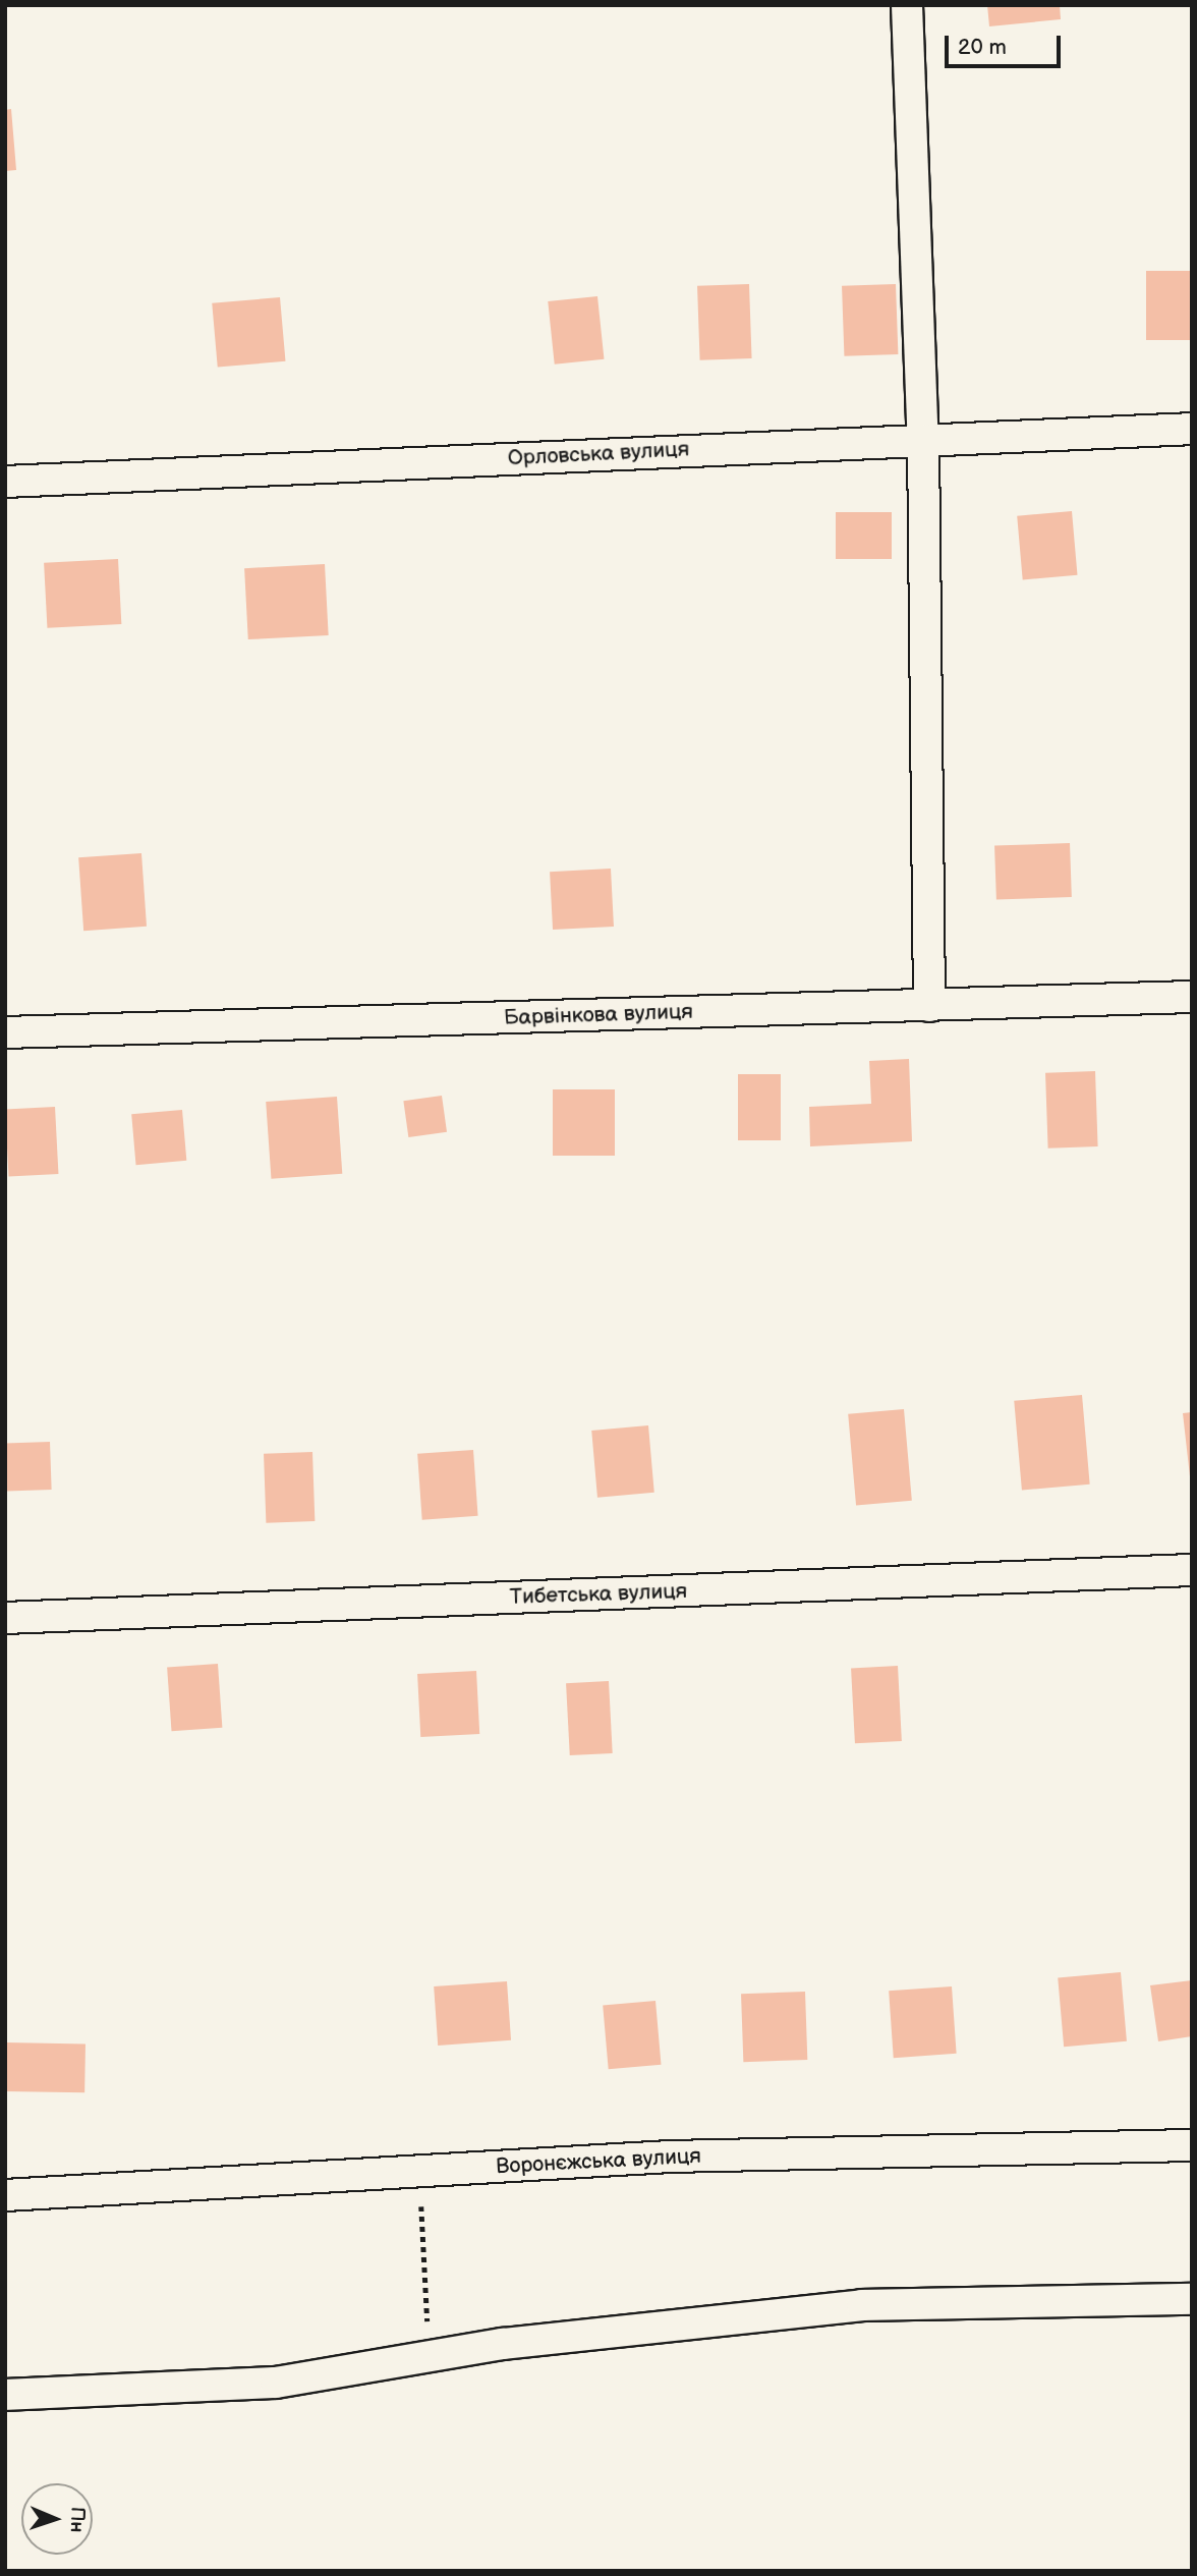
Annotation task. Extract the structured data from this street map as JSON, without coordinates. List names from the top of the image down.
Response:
{
  "streets": {
    "street": [
      "Орловська вулиця",
      "Барвінкова вулиця",
      "Тибетська вулиця",
      "Воронєжська вулиця"
    ]
  },
  "scale_bar": "20 m",
  "north": "right"
}
